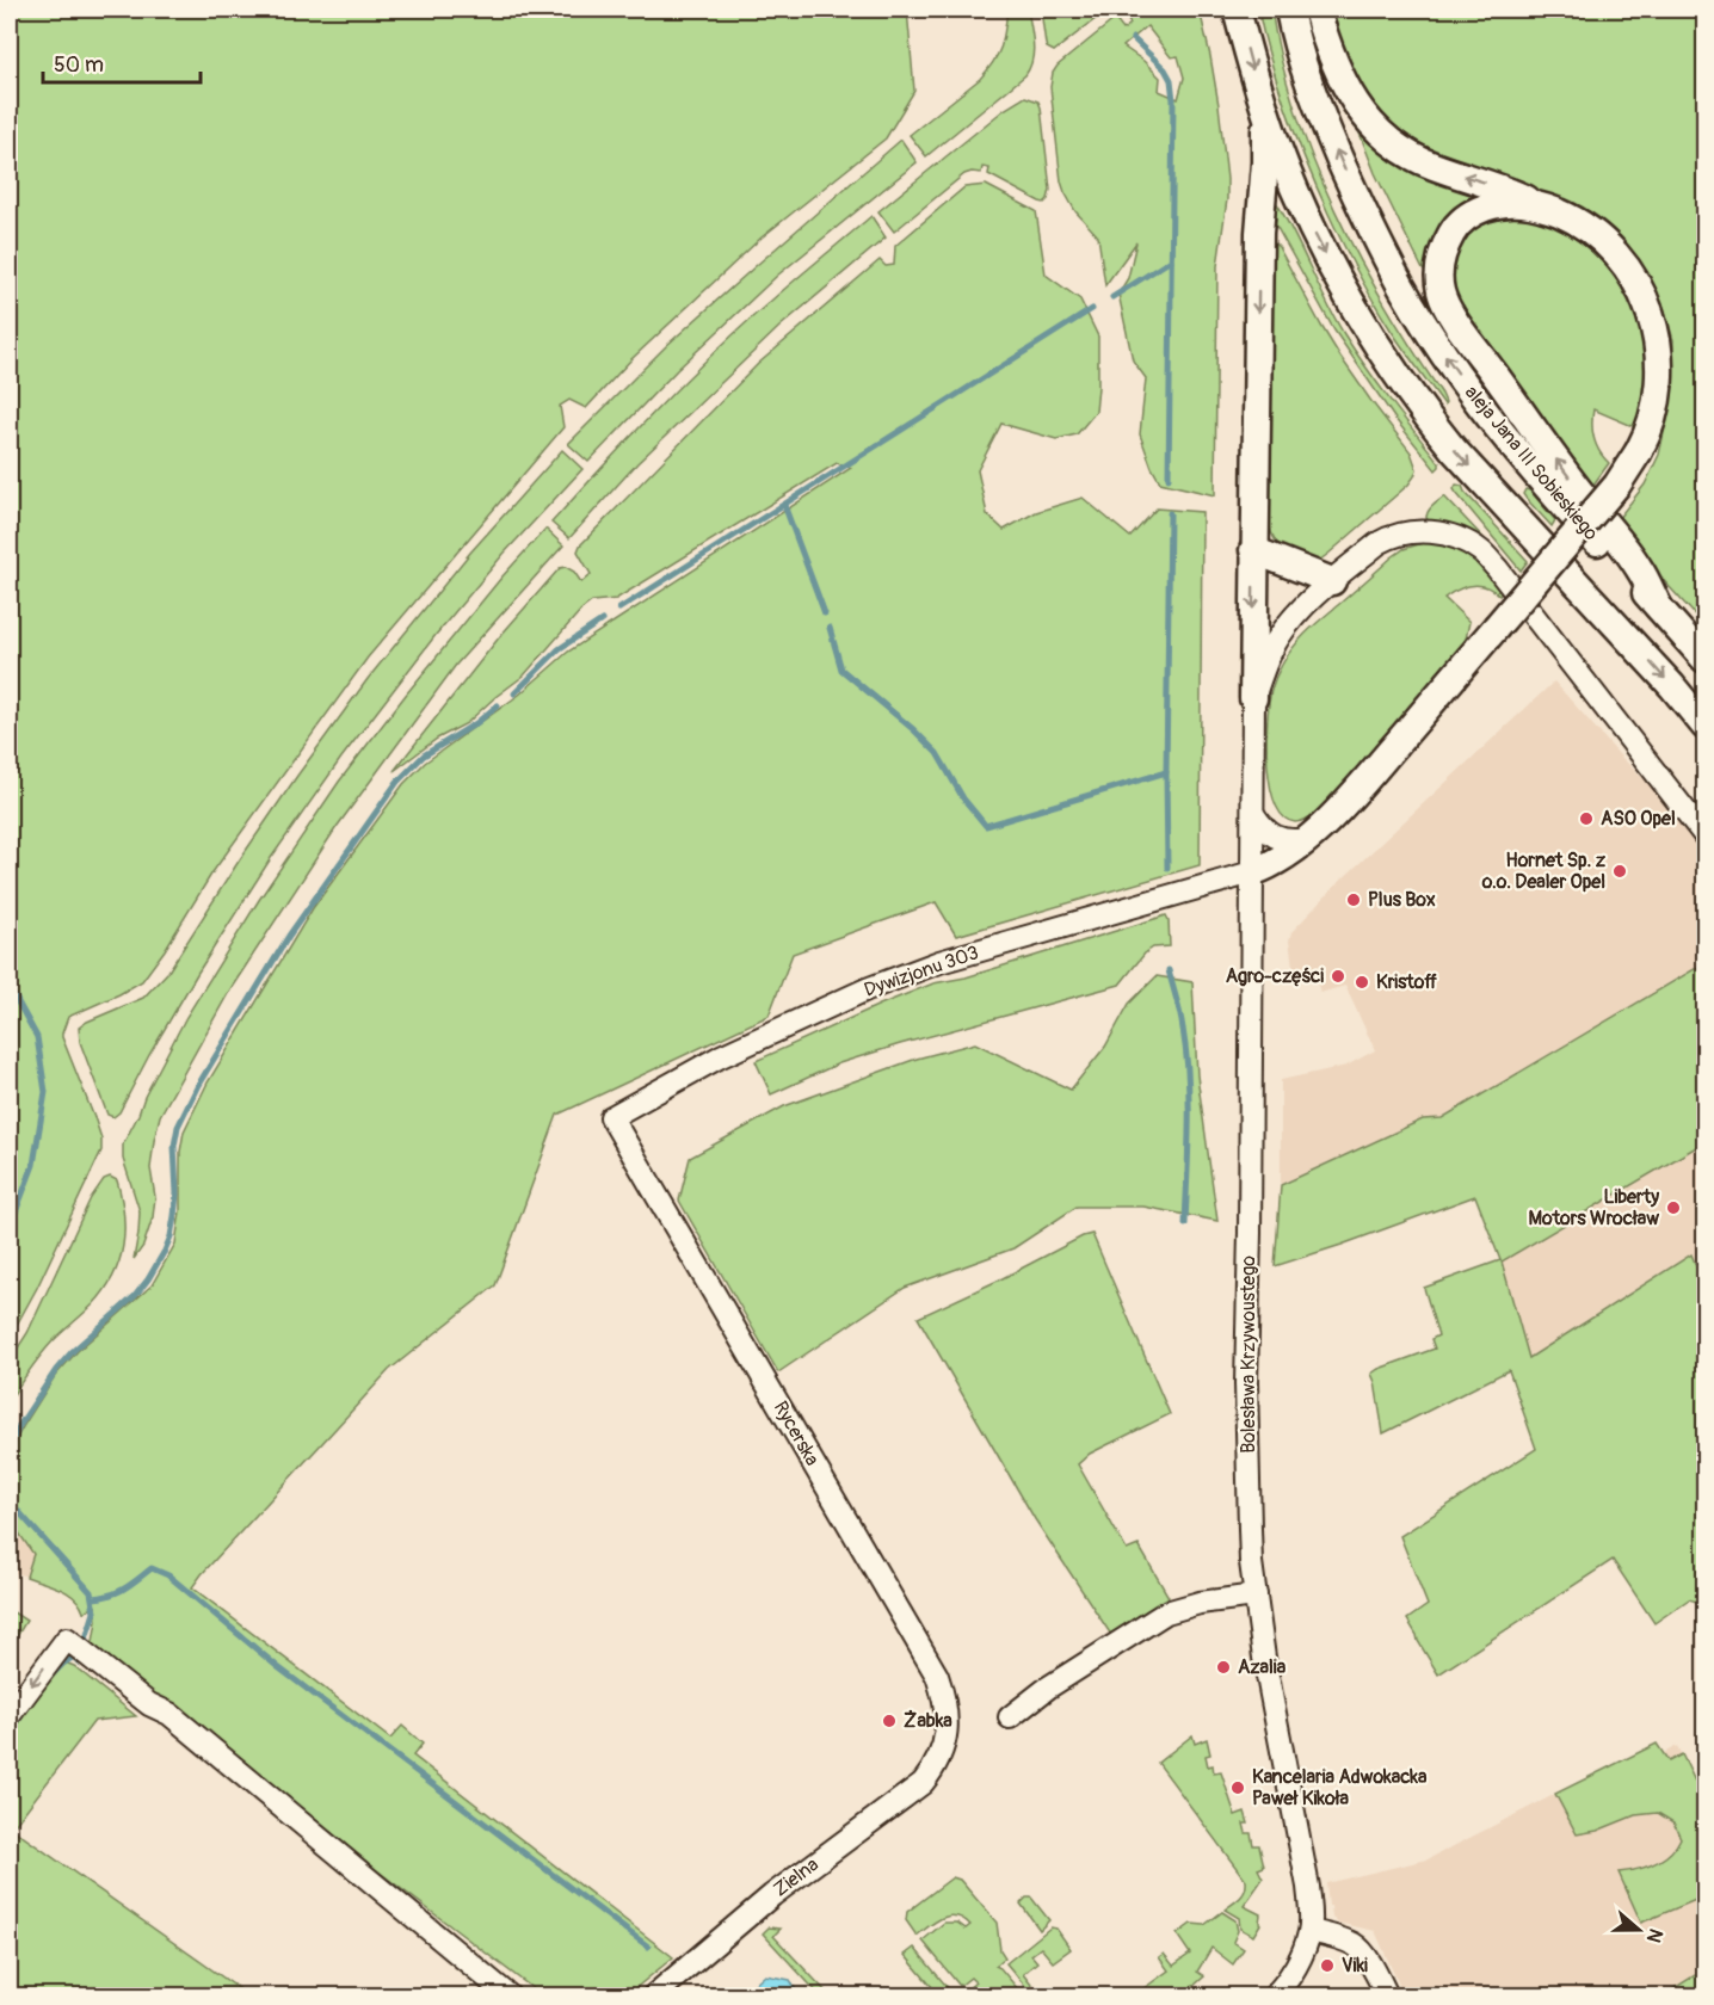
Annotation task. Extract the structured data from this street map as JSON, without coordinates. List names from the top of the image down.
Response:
{
  "streets": {
    "main road": ["aleja Jana III Sobieskiego"],
    "street": [
      "Dywizjonu 303",
      "Bolesława Krzywoustego",
      "Rycerska",
      "Zielna"
    ]
  },
  "crossings": [
    ["Dywizjonu 303", "Bolesława Krzywoustego"],
    ["Dywizjonu 303", "Rycerska"],
    ["Rycerska", "Zielna"]
  ],
  "places": [
    "ASO Opel",
    "Hornet Sp. z o.o. Dealer Opel",
    "Plus Box",
    "Agro-części",
    "Kristoff",
    "Liberty Motors Wrocław",
    "Azalia",
    "Żabka",
    "Kancelaria Adwokacka Paweł Kikoła",
    "Viki"
  ],
  "scale_bar": "50 m",
  "north": "right"
}
